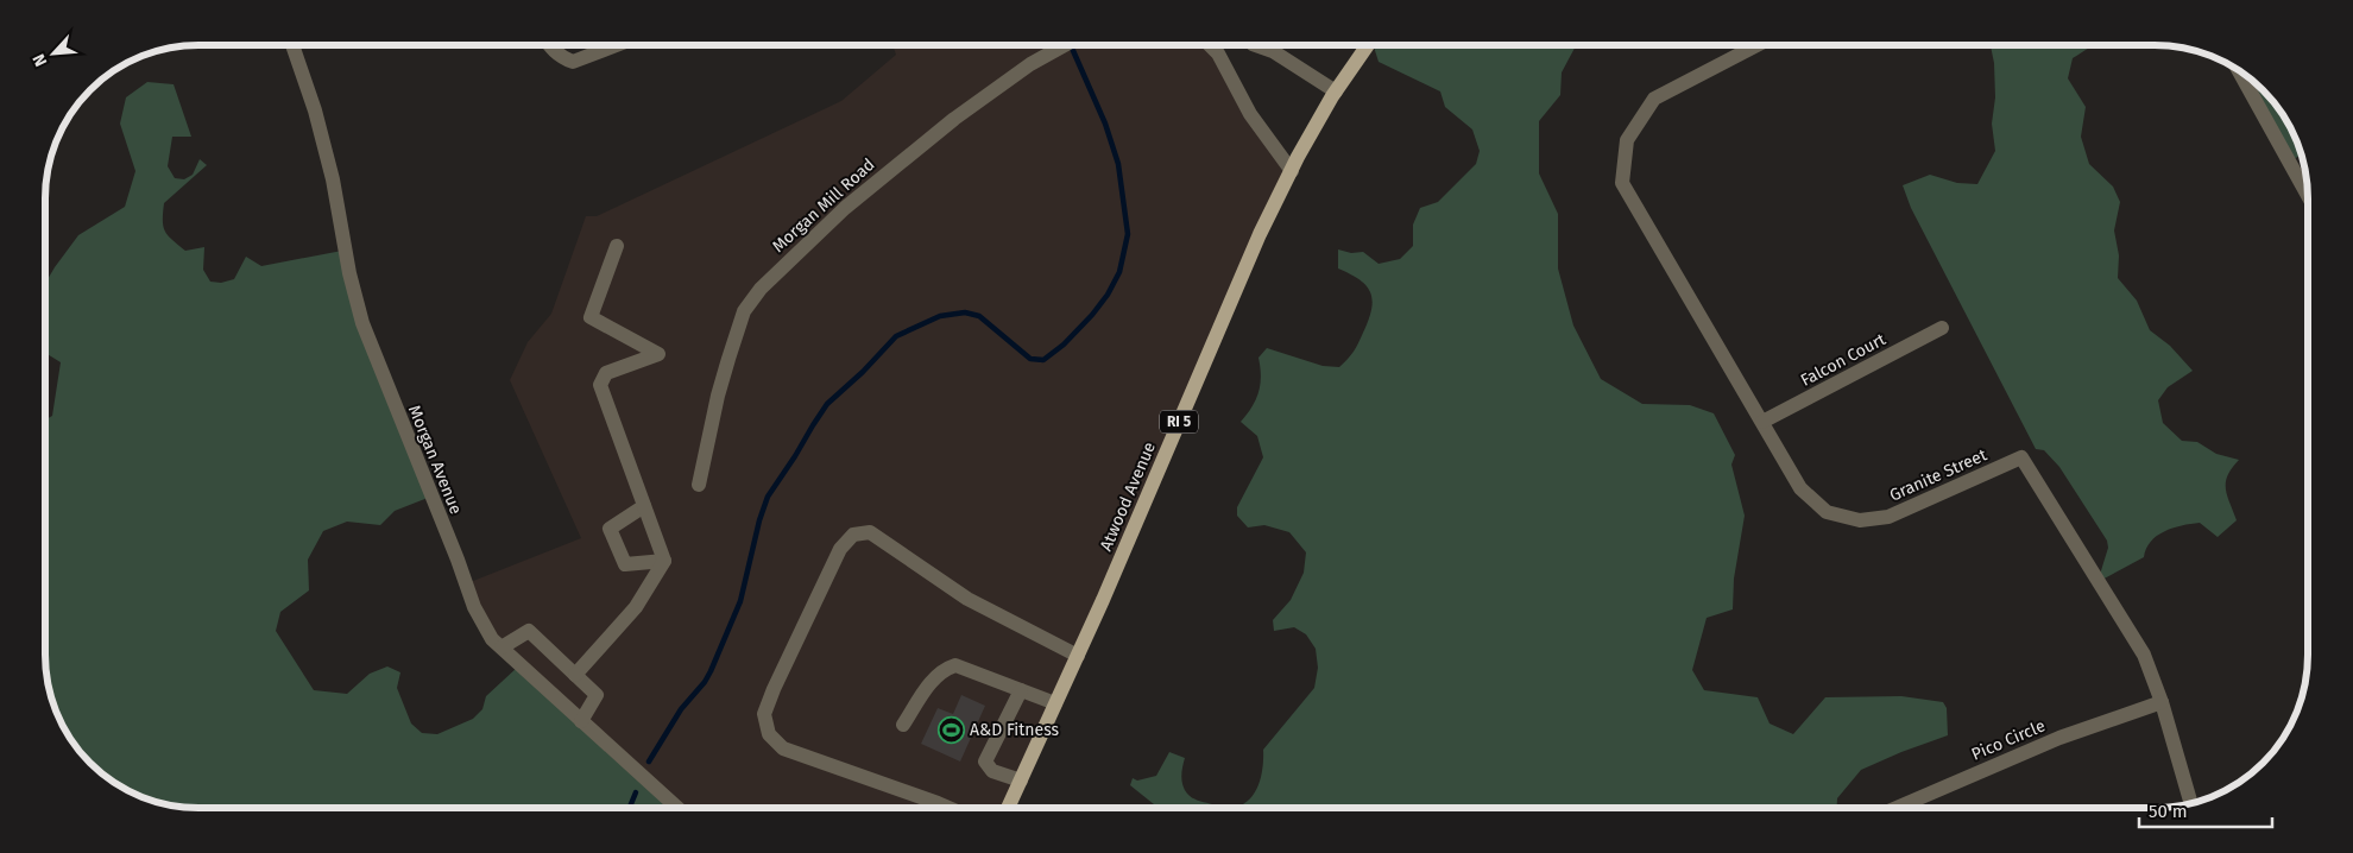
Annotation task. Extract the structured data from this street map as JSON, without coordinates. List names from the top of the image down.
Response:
{
  "streets": {
    "main road": ["RI 5", "Atwood Avenue"],
    "street": [
      "Morgan Mill Road",
      "Falcon Court",
      "Morgan Avenue",
      "Granite Street",
      "Pico Circle"
    ]
  },
  "crossings": [
    ["Falcon Court", "Granite Street"],
    ["Granite Street", "Pico Circle"]
  ],
  "places": {
    "sports": ["A&D Fitness"]
  },
  "scale_bar": "50 m",
  "north": "bottom left"
}
